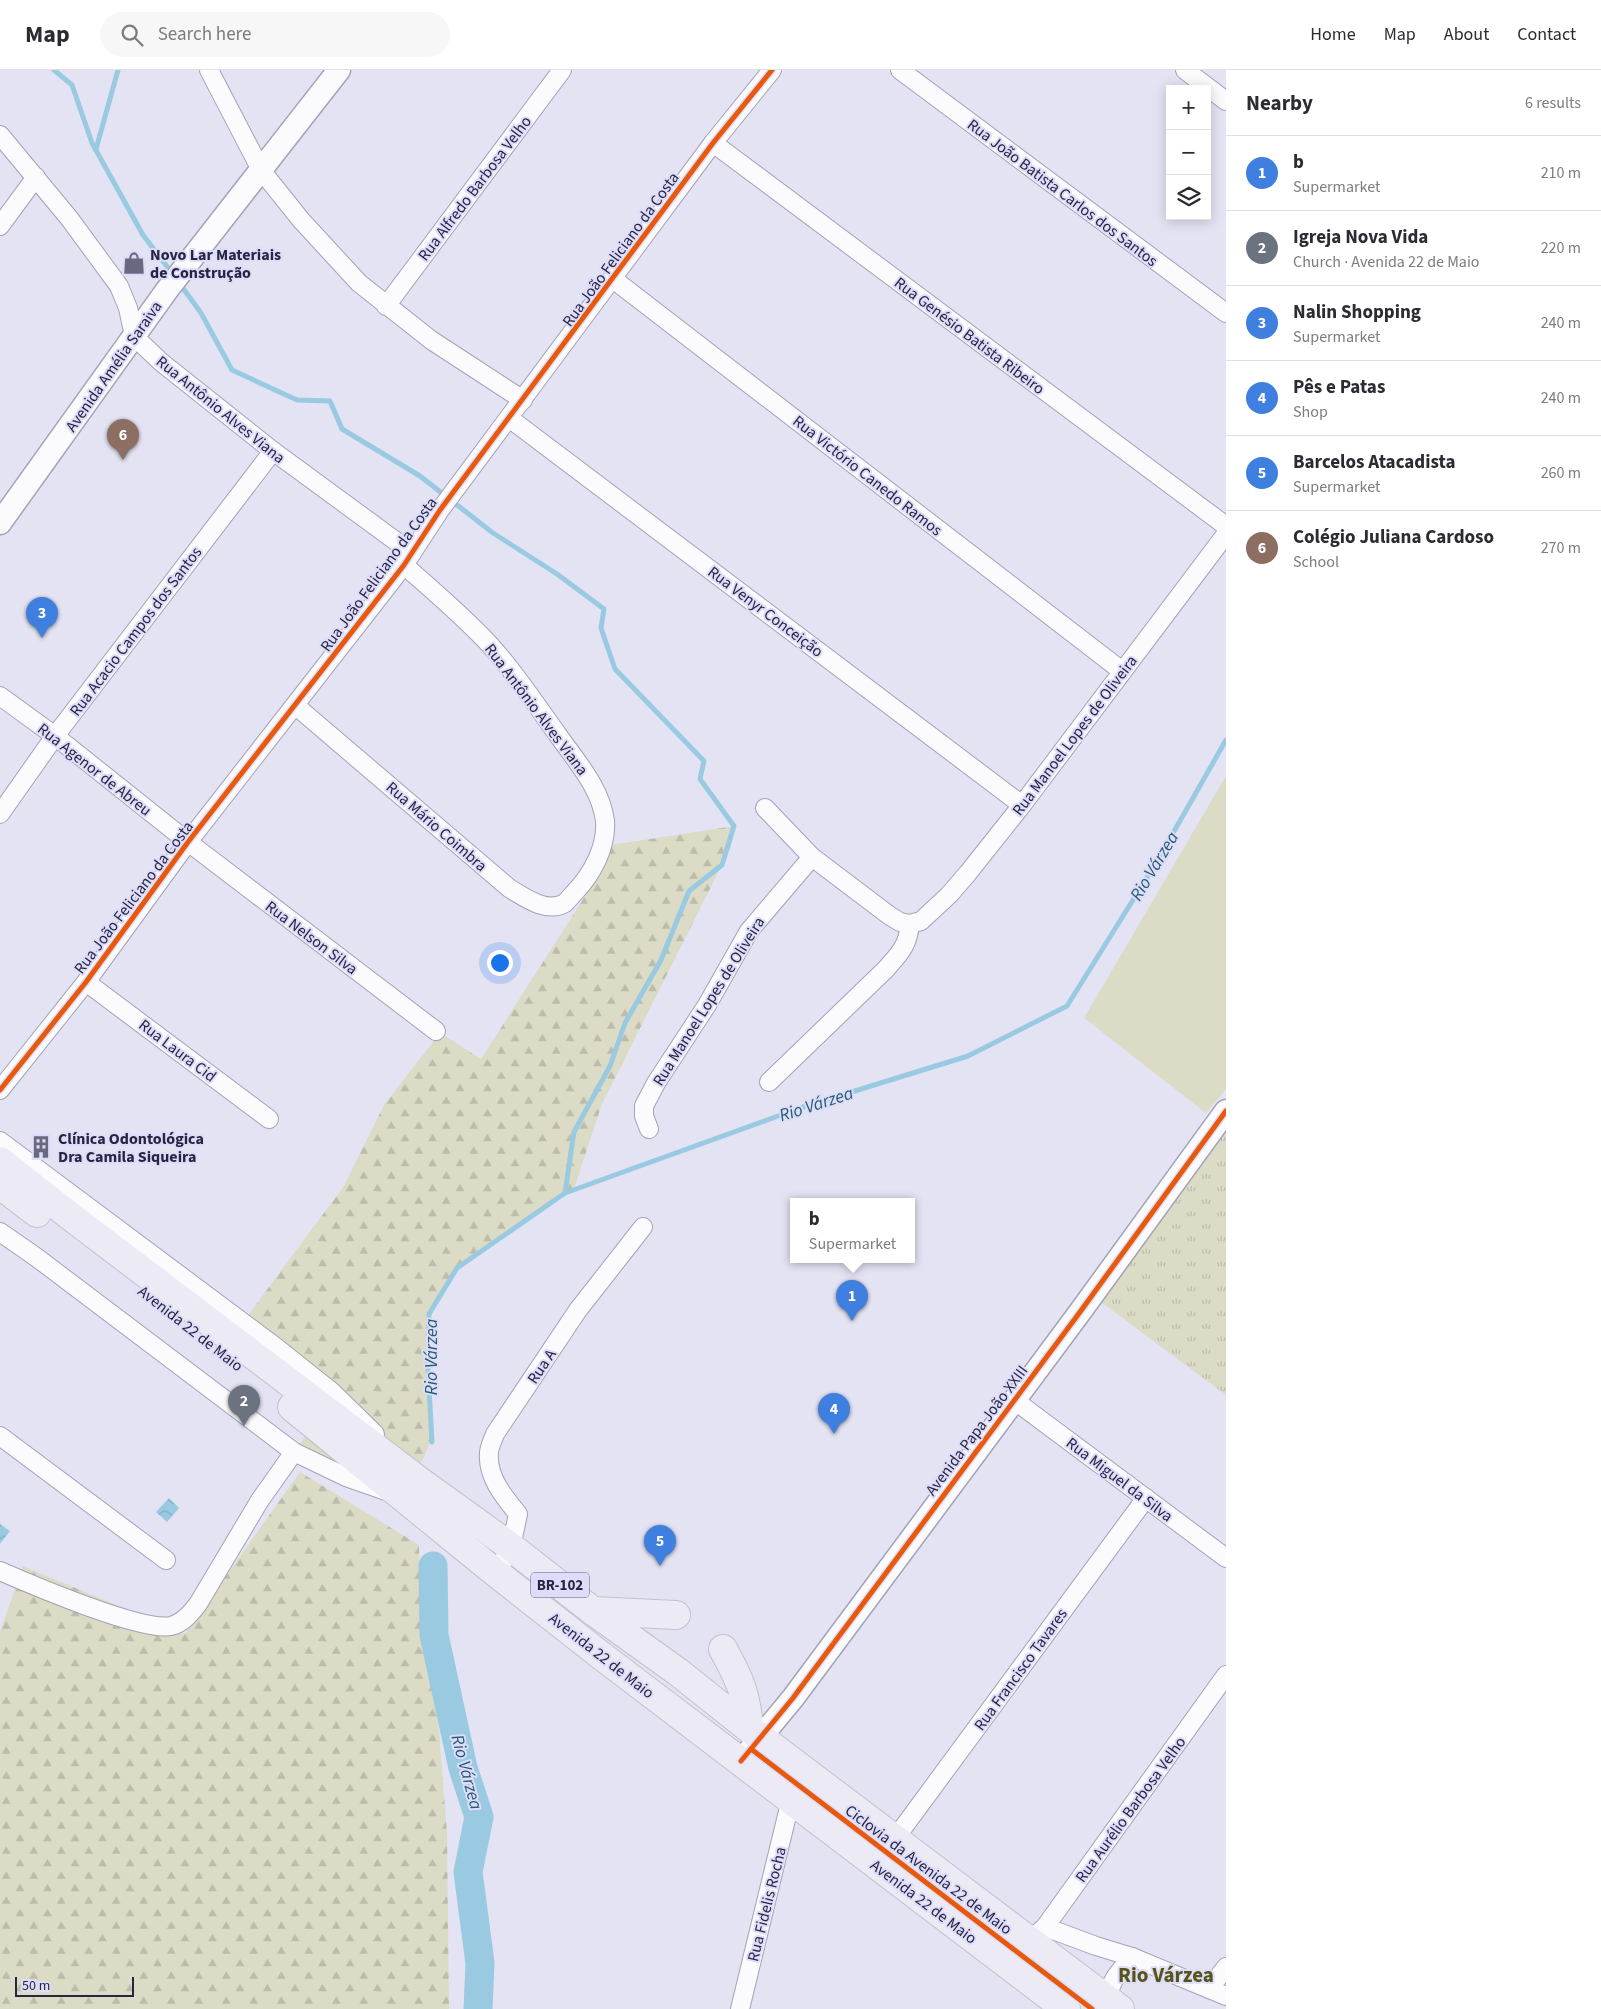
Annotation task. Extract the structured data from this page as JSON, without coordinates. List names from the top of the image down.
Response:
{
  "streets": {
    "main road": ["Avenida 22 de Maio", "BR-102"],
    "street": [
      "Rua Alfredo Barbosa Velho",
      "Rua João Batista Carlos dos Santos",
      "Rua João Feliciano da Costa",
      "Rua Genésio Batista Ribeiro",
      "Avenida Amélia Saraiva",
      "Rua Antônio Alves Viana",
      "Rua Victório Canedo Ramos",
      "Rua Venyr Conceição",
      "Rua Acacio Campos dos Santos",
      "Rua Manoel Lopes de Oliveira",
      "Rua Agenor de Abreu",
      "Rua Mário Coimbra",
      "Rua Nelson Silva",
      "Rua Laura Cid",
      "Rua A",
      "Avenida Papa João XXIII",
      "Rua Miguel da Silva",
      "Rua Francisco Tavares",
      "Rua Aurélio Barbosa Velho",
      "Rua Fidelis Rocha"
    ],
    "cycle path": ["Ciclovia da Avenida 22 de Maio"]
  },
  "crossings": [
    ["Rua João Feliciano da Costa", "Rua Genésio Batista Ribeiro"],
    ["Rua João Feliciano da Costa", "Rua Antônio Alves Viana"],
    ["Rua João Feliciano da Costa", "Rua Victório Canedo Ramos"],
    ["Rua João Feliciano da Costa", "Rua Venyr Conceição"],
    ["Rua João Feliciano da Costa", "Rua Agenor de Abreu"],
    ["Rua João Feliciano da Costa", "Rua Mário Coimbra"],
    ["Rua João Feliciano da Costa", "Rua Nelson Silva"],
    ["Rua João Feliciano da Costa", "Rua Laura Cid"],
    ["Avenida Amélia Saraiva", "Rua Antônio Alves Viana"],
    ["Rua Antônio Alves Viana", "Rua Acacio Campos dos Santos"],
    ["Rua Antônio Alves Viana", "Rua Mário Coimbra"],
    ["Rua Victório Canedo Ramos", "Rua Manoel Lopes de Oliveira"],
    ["Rua Venyr Conceição", "Rua Manoel Lopes de Oliveira"],
    ["Rua Acacio Campos dos Santos", "Rua Agenor de Abreu"],
    ["Rua Agenor de Abreu", "Rua Nelson Silva"],
    ["Avenida 22 de Maio", "Rua A"],
    ["Avenida 22 de Maio", "Avenida Papa João XXIII"],
    ["Avenida 22 de Maio", "Rua Francisco Tavares"],
    ["Avenida 22 de Maio", "Rua Aurélio Barbosa Velho"],
    ["Avenida 22 de Maio", "Rua Fidelis Rocha"],
    ["Avenida Papa João XXIII", "Rua Miguel da Silva"],
    ["Rua Miguel da Silva", "Rua Francisco Tavares"]
  ],
  "districts": ["Rio Várzea"],
  "water": ["Rio Várzea"],
  "places": {
    "shop": ["Novo Lar Materiais de Construção"],
    "building": ["Clínica Odontológica Dra Camila Siqueira"]
  },
  "scale_bar": "50 m",
  "page": {
    "header": "Map",
    "search": "Search here",
    "nav": [
      "Home",
      "Map",
      "About",
      "Contact"
    ],
    "heading": ["Nearby", "6 results"],
    "map_buttons": ["+", "−"],
    "list": [
      {
        "mark": "1",
        "name": "b",
        "note": "Supermarket",
        "value": "210 m"
      },
      {
        "mark": "2",
        "name": "Igreja Nova Vida",
        "note": "Church · Avenida 22 de Maio",
        "value": "220 m"
      },
      {
        "mark": "3",
        "name": "Nalin Shopping",
        "note": "Supermarket",
        "value": "240 m"
      },
      {
        "mark": "4",
        "name": "Pês e Patas",
        "note": "Shop",
        "value": "240 m"
      },
      {
        "mark": "5",
        "name": "Barcelos Atacadista",
        "note": "Supermarket",
        "value": "260 m"
      },
      {
        "mark": "6",
        "name": "Colégio Juliana Cardoso",
        "note": "School",
        "value": "270 m"
      }
    ],
    "pins": [
      "6",
      "3",
      "1",
      "2",
      "4",
      "5"
    ],
    "popup": ["b", "Supermarket"],
    "scale": "50 m"
  }
}
